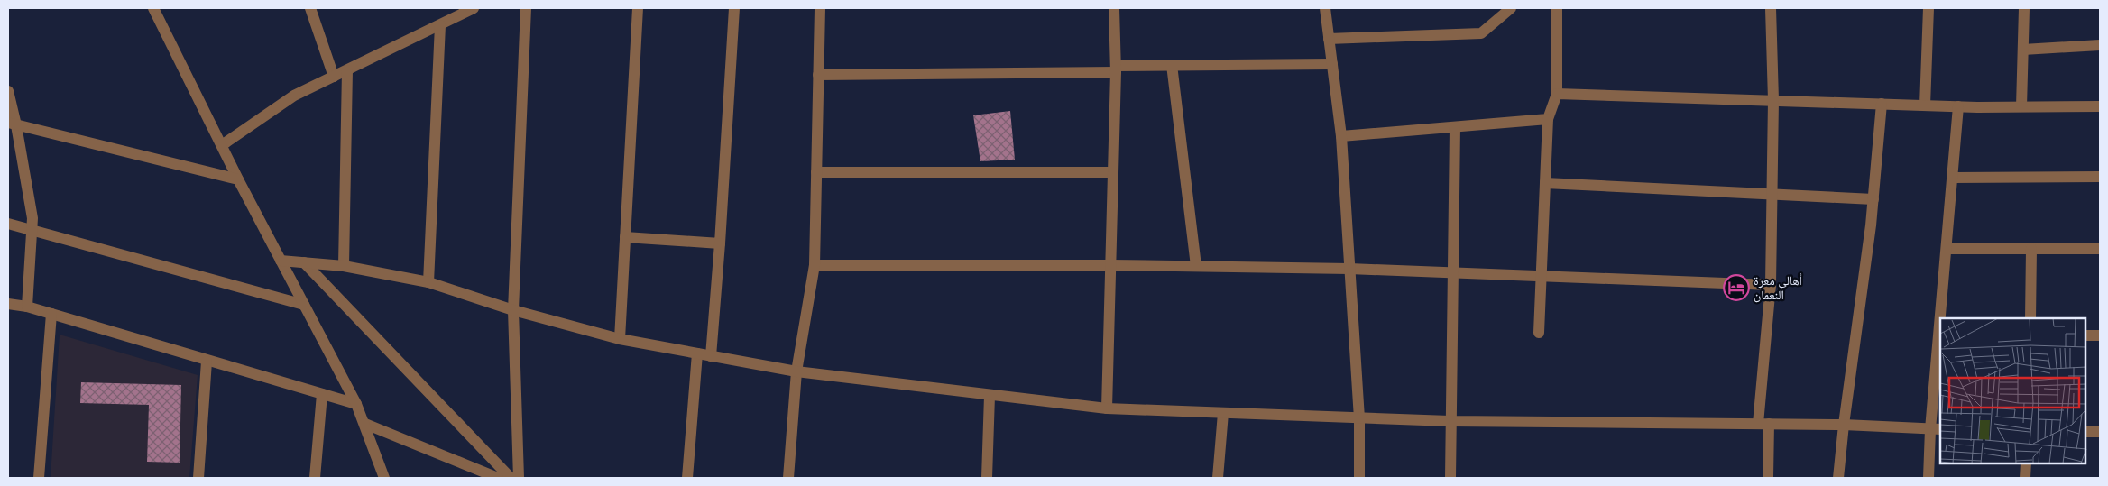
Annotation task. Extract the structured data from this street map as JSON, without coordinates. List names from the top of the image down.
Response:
{
  "places": {
    "hotel": ["أهالي معرة النعمان"]
  }
}
